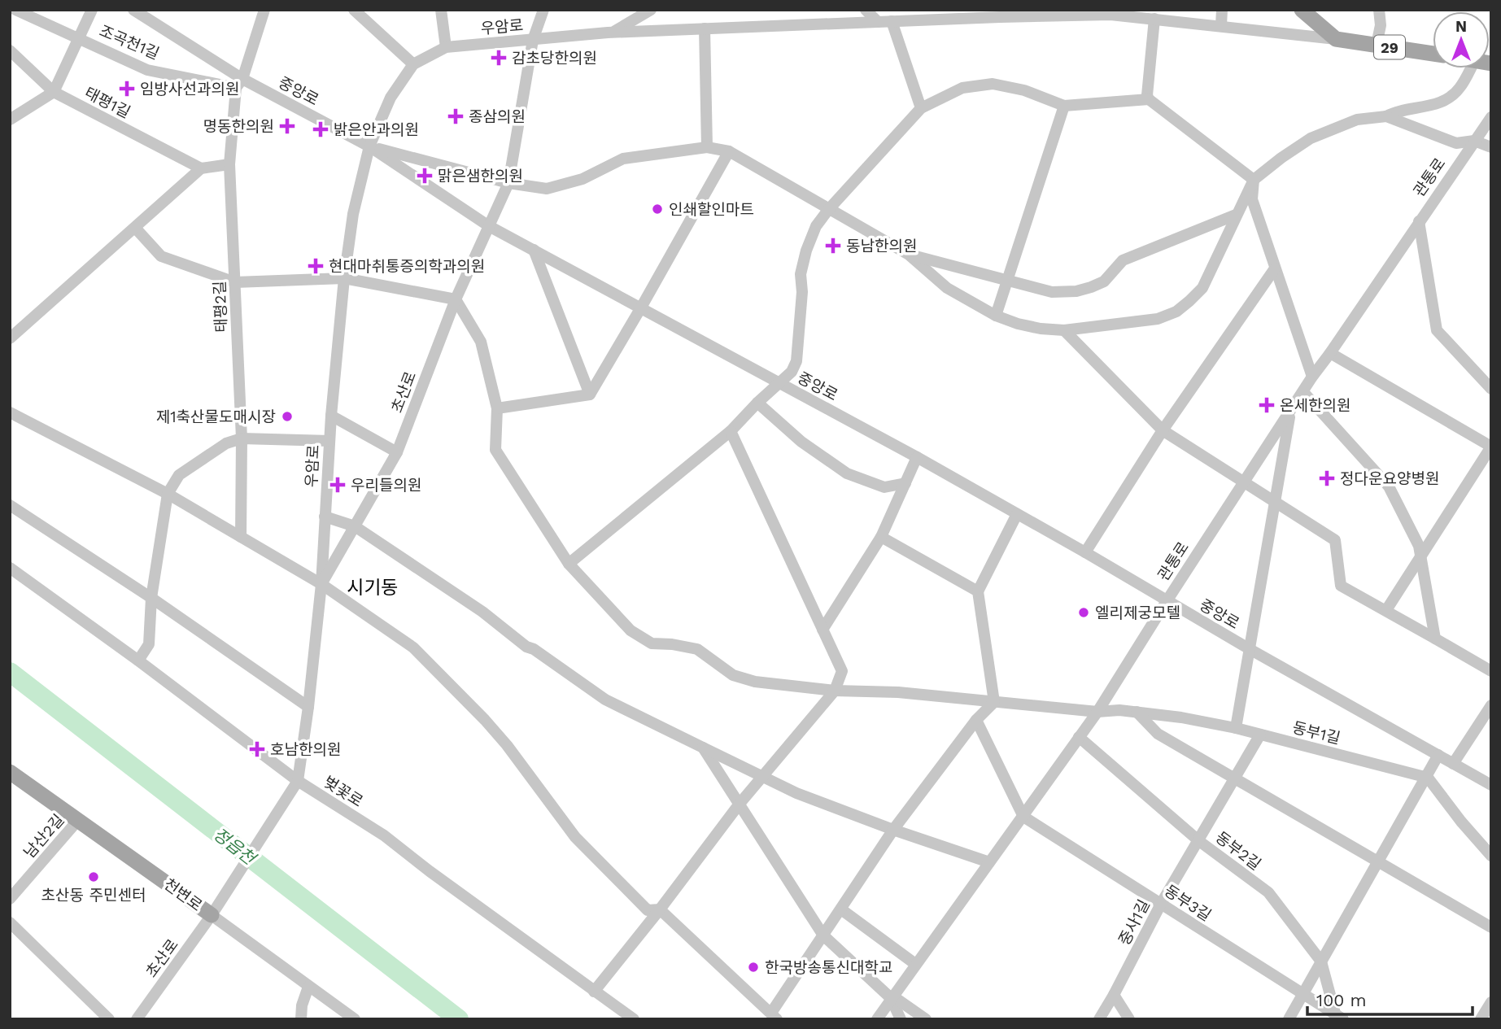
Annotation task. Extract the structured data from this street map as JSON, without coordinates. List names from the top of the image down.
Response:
{
  "streets": {
    "main road": ["29", "천변로"],
    "street": [
      "우암로",
      "조곡천1길",
      "중앙로",
      "태평1길",
      "관통로",
      "태평2길",
      "초산로",
      "동부1길",
      "벚꽃로",
      "남산2길",
      "동부2길",
      "동부3길",
      "중사1길"
    ]
  },
  "crossings": [
    ["우암로", "29"],
    ["우암로", "중앙로"],
    ["우암로", "초산로"],
    ["조곡천1길", "중앙로"],
    ["조곡천1길", "태평2길"],
    ["중앙로", "관통로"],
    ["중앙로", "태평2길"],
    ["중앙로", "초산로"],
    ["관통로", "동부1길"],
    ["관통로", "동부2길"],
    ["관통로", "동부3길"],
    ["초산로", "동부1길"],
    ["초산로", "벚꽃로"],
    ["초산로", "천변로"],
    ["동부1길", "중사1길"],
    ["남산2길", "천변로"],
    ["동부2길", "동부3길"],
    ["동부2길", "중사1길"],
    ["동부3길", "중사1길"]
  ],
  "districts": ["시기동"],
  "water": ["정읍천"],
  "places": {
    "health": [
      "감초당한의원",
      "임방사선과의원",
      "종삼의원",
      "명동한의원",
      "밝은안과의원",
      "맑은샘한의원",
      "동남한의원",
      "현대마취통증의학과의원",
      "온세한의원",
      "정다운요양병원",
      "우리들의원",
      "호남한의원"
    ],
    "other": [
      "인쇄할인마트",
      "제1축산물도매시장",
      "엘리제궁모텔",
      "초산동 주민센터",
      "한국방송통신대학교"
    ]
  },
  "scale_bar": "100 m",
  "north": "top"
}
